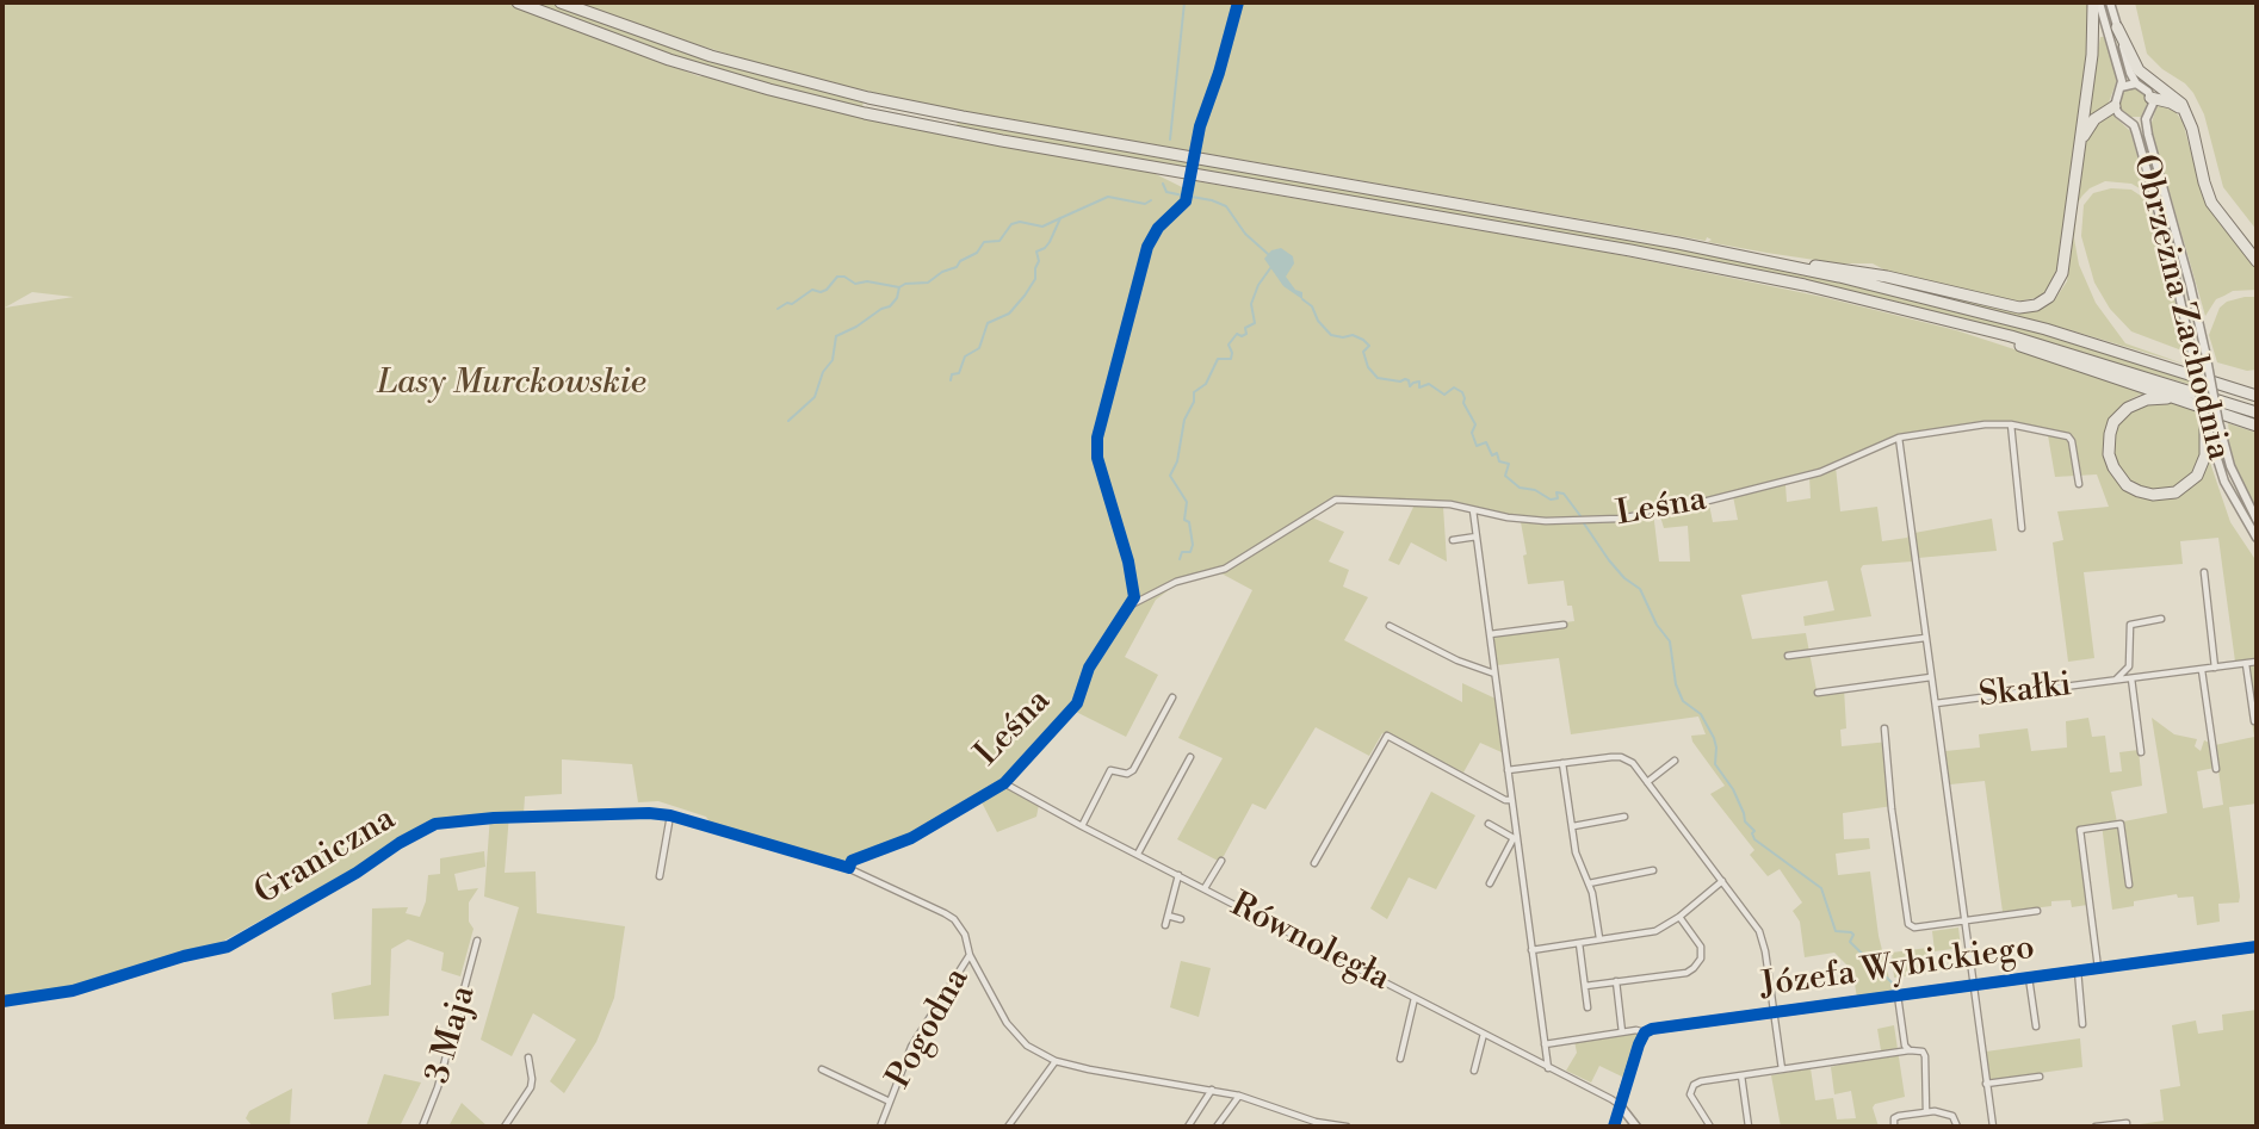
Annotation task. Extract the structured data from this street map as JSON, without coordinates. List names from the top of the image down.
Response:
{
  "streets": {
    "street": [
      "Obrzeżna Zachodnia",
      "Leśna",
      "Skałki",
      "Graniczna",
      "Równoległa",
      "Józefa Wybickiego",
      "Pogodna",
      "3 Maja"
    ]
  },
  "crossings": [
    ["Leśna", "Graniczna"],
    ["Leśna", "Równoległa"],
    ["Graniczna", "Pogodna"]
  ],
  "parks": ["Lasy Murckowskie"]
}
